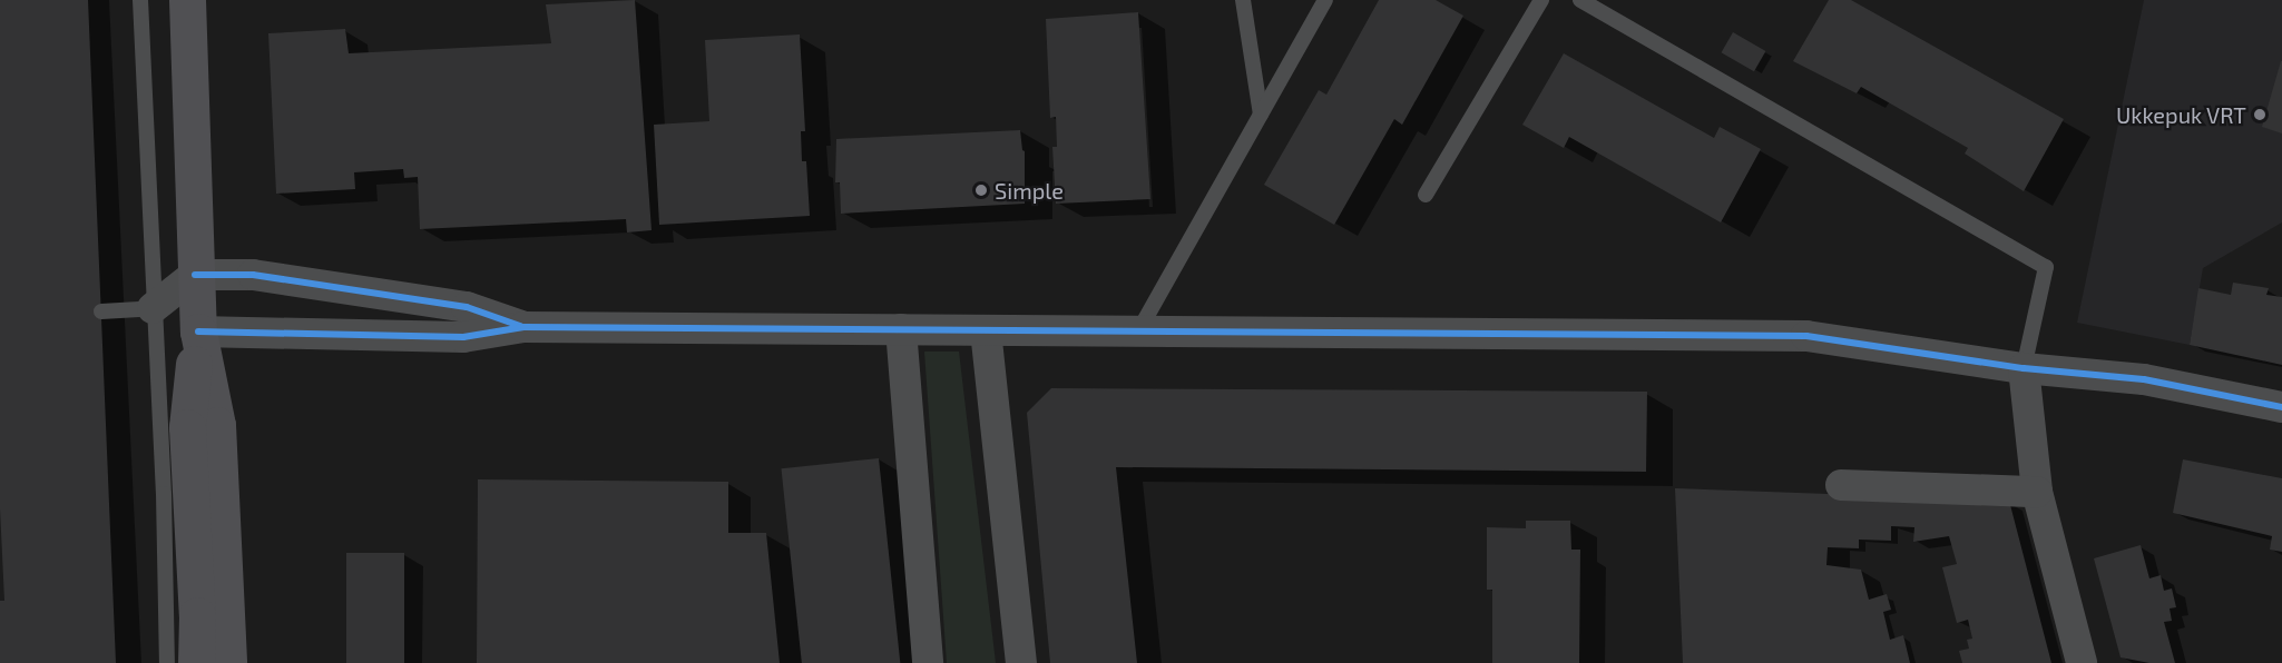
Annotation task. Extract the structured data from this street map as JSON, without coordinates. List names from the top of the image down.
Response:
{
  "places": ["Ukkepuk VRT", "Simple"]
}
